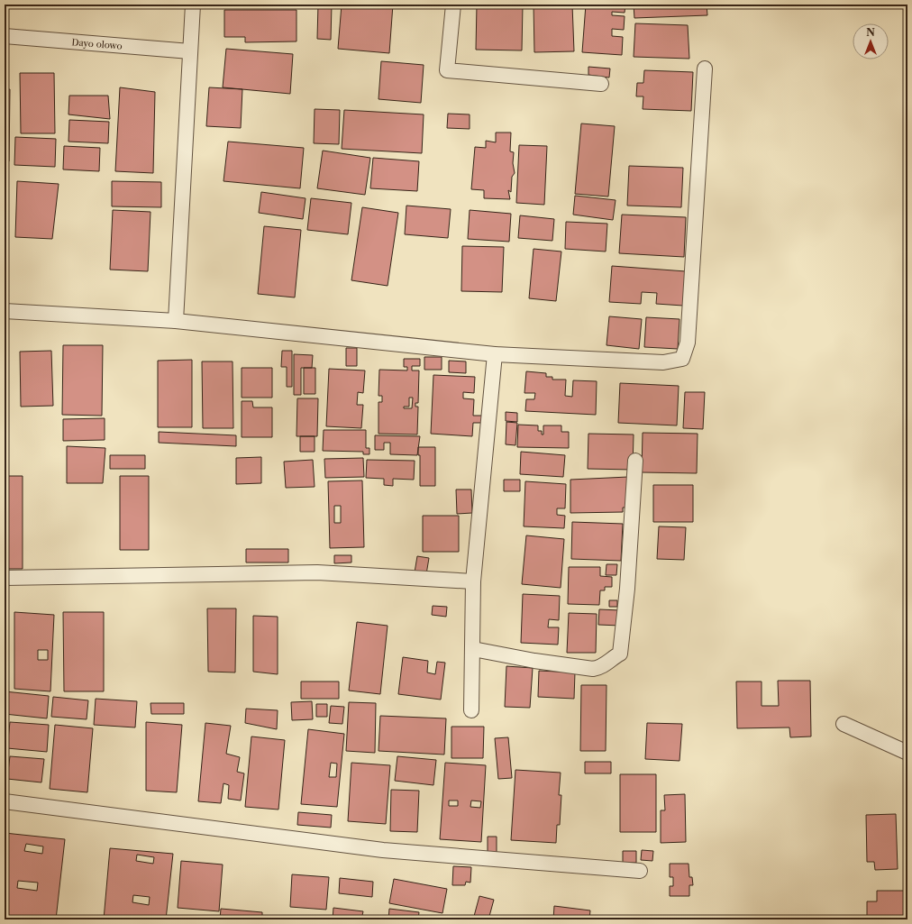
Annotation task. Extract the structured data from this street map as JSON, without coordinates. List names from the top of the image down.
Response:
{
  "streets": {
    "street": ["Dayo olowo"]
  },
  "north": "top"
}
